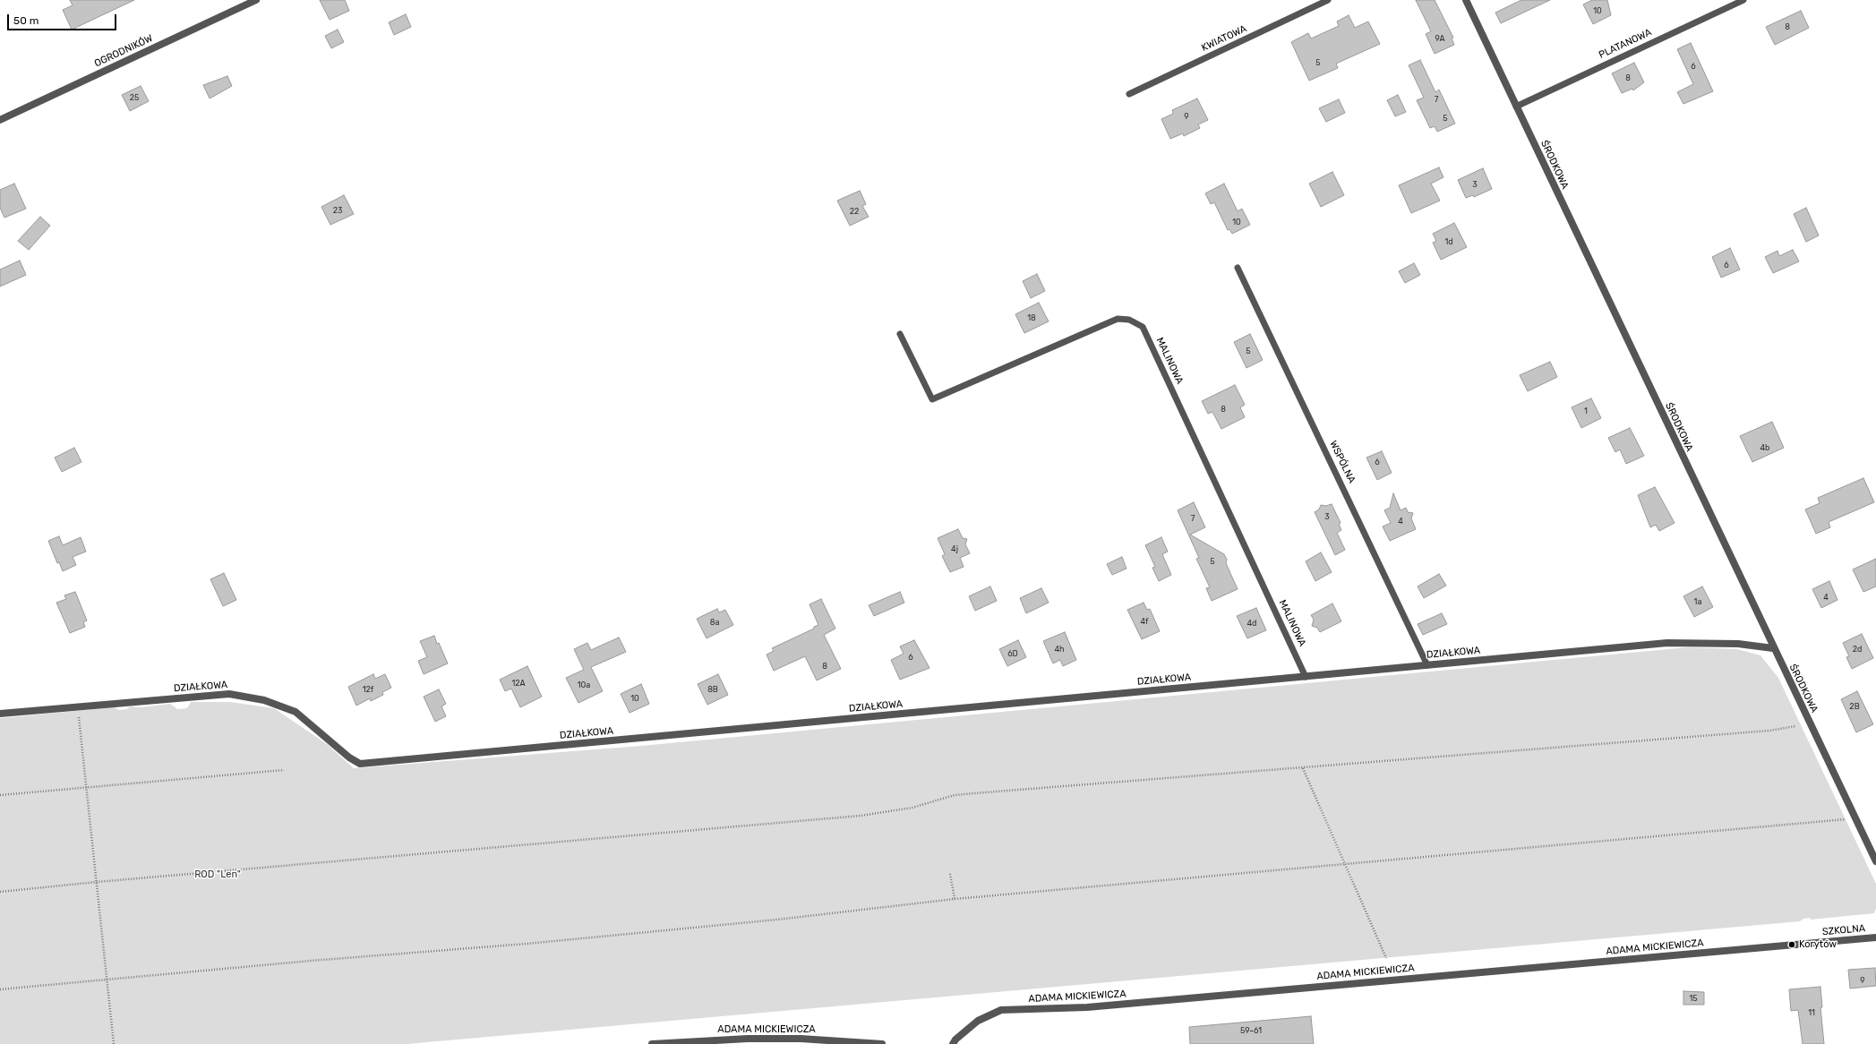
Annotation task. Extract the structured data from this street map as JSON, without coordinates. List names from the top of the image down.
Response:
{
  "streets": {
    "street": [
      "OGRODNIKÓW",
      "ŚRODKOWA",
      "DZIAŁKOWA",
      "SZKOLNA",
      "ADAMA MICKIEWICZA"
    ],
    "lane": [
      "KWIATOWA",
      "PLATANOWA",
      "MALINOWA",
      "WSPÓLNA"
    ]
  },
  "crossings": [
    ["PLATANOWA", "ŚRODKOWA"],
    ["ŚRODKOWA", "DZIAŁKOWA"],
    ["MALINOWA", "DZIAŁKOWA"],
    ["WSPÓLNA", "DZIAŁKOWA"],
    ["SZKOLNA", "ADAMA MICKIEWICZA"]
  ],
  "parks": ["ROD \"Len\""],
  "places": ["Korytów"],
  "house_numbers": [
    "10",
    "8",
    "9A",
    "5",
    "6",
    "8",
    "25",
    "7",
    "9",
    "5",
    "3",
    "23",
    "22",
    "10",
    "1d",
    "6",
    "18",
    "5",
    "8",
    "1",
    "4b",
    "6",
    "3",
    "7",
    "4",
    "4j",
    "5",
    "4",
    "1a",
    "4f",
    "8a",
    "4d",
    "4h",
    "2d",
    "6D",
    "6",
    "8",
    "12A",
    "10a",
    "12f",
    "8B",
    "10",
    "2B",
    "9",
    "15",
    "11",
    "59-61"
  ],
  "scale_bar": "50 m"
}
